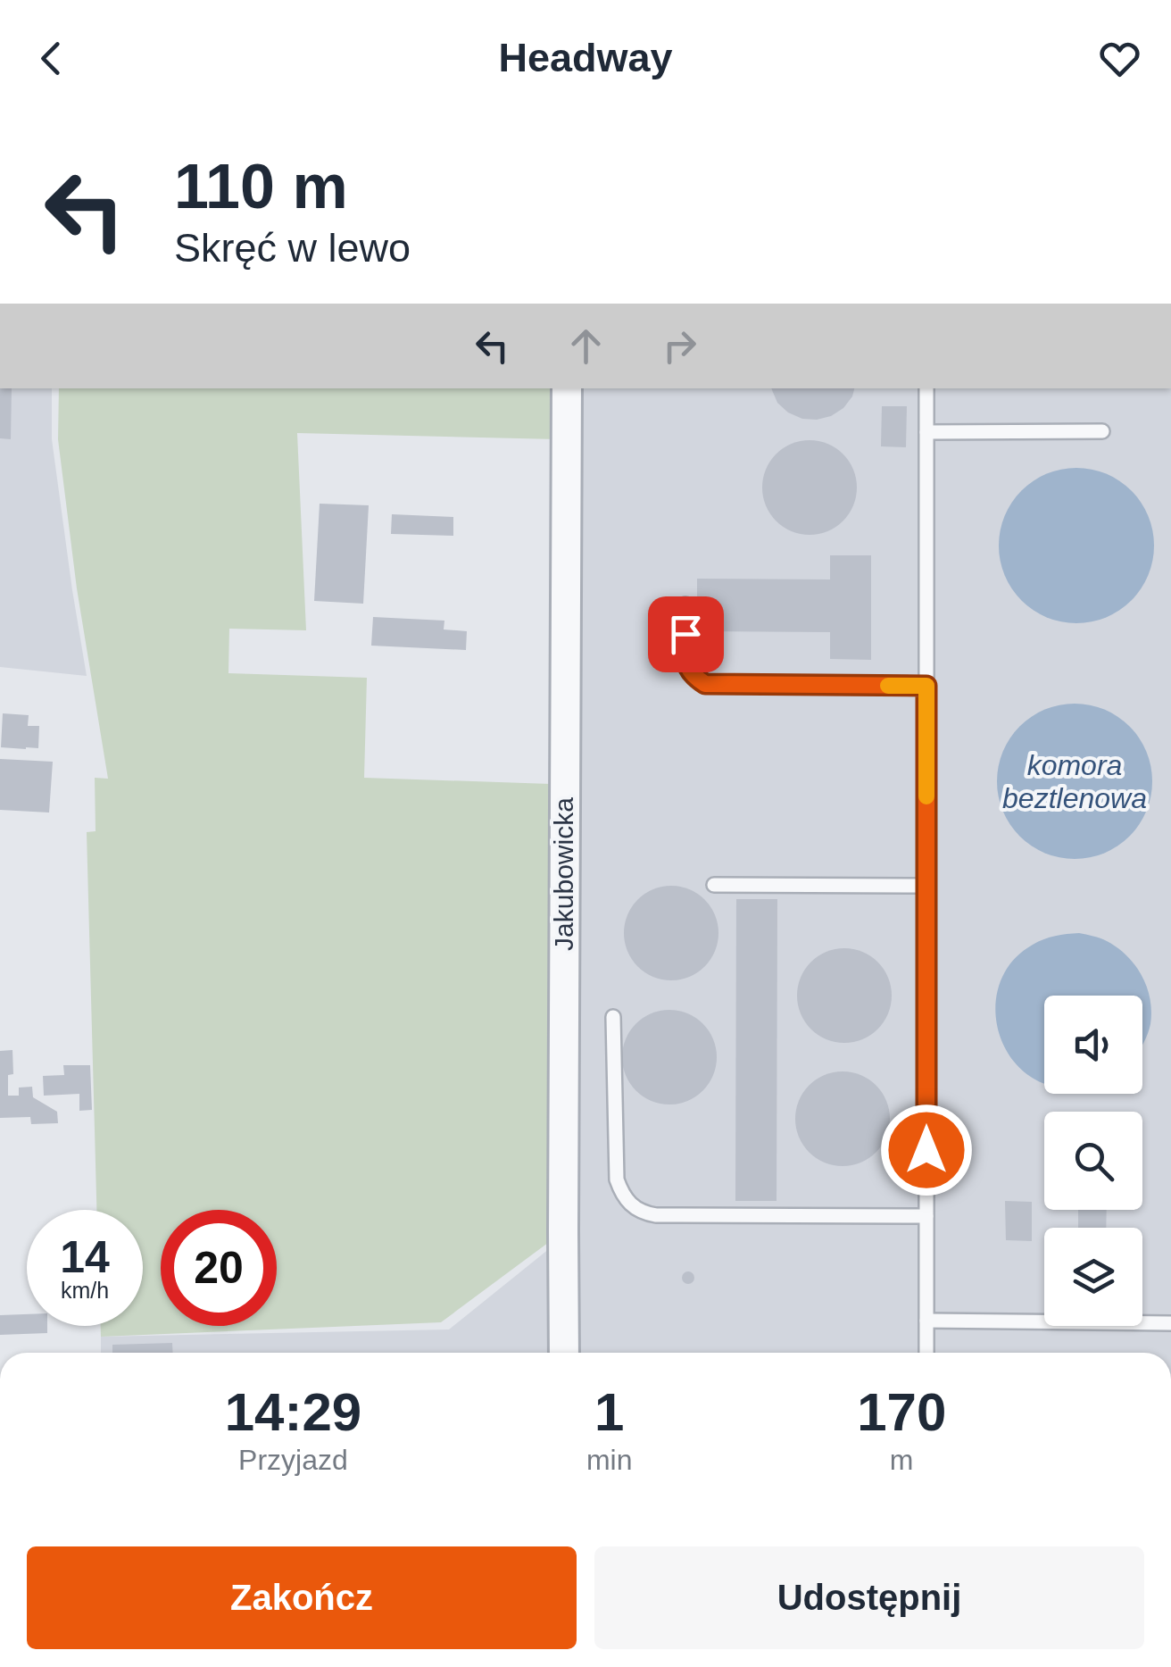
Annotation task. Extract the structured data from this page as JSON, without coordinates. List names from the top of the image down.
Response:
{
  "streets": {
    "street": ["Jakubowicka"]
  },
  "water": ["komora beztlenowa"],
  "page": {
    "header": "Headway",
    "turn": ["110 m", "Skręć w lewo"],
    "speed": "14 km/h",
    "limit": "20",
    "eta": [
      "14:29",
      "Przyjazd",
      "1",
      "min",
      "170",
      "m"
    ],
    "buttons": ["Zakończ", "Udostępnij"]
  }
}
